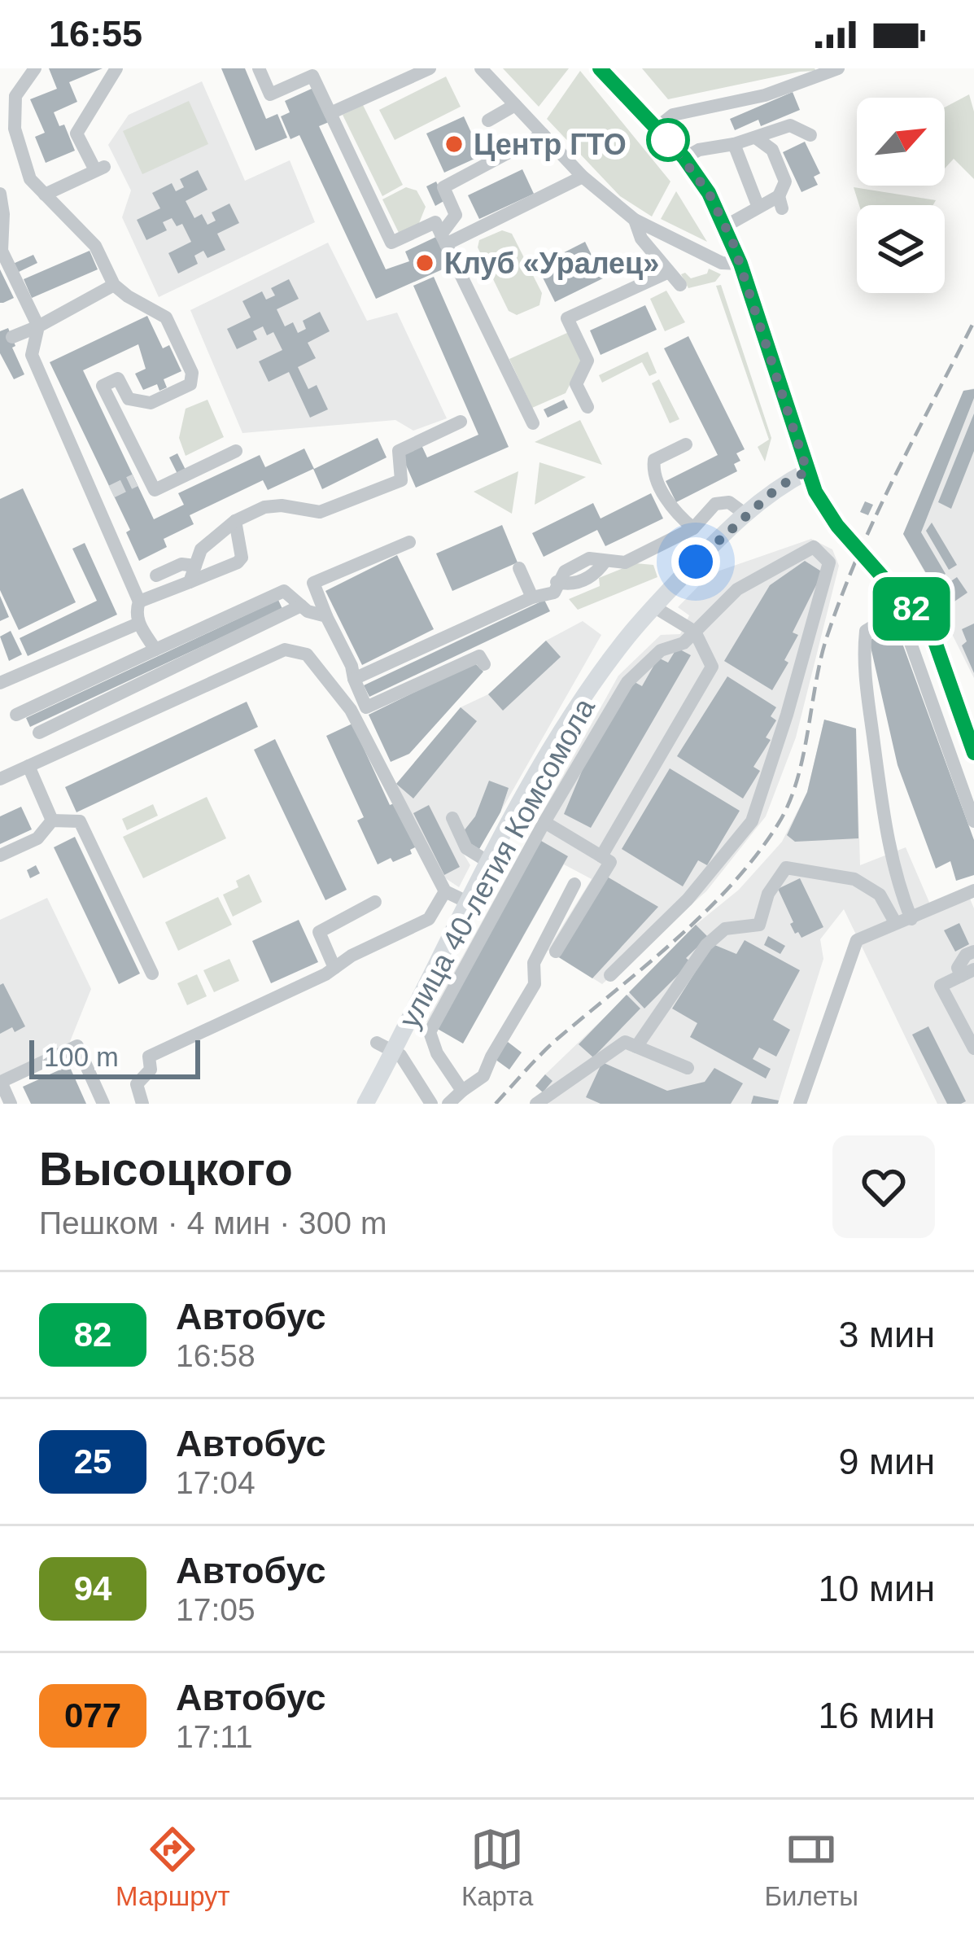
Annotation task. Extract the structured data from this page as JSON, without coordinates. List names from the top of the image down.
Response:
{
  "streets": {
    "main road": ["улица 40-летия Комсомола"]
  },
  "places": ["Центр ГТО", "Клуб «Уралец»"],
  "lines": ["bus line 82"],
  "scale_bar": "100 m",
  "north": "top right",
  "page": {
    "status": "16:55",
    "on_map": "82",
    "scale": "100 m",
    "heading": ["Высоцкого", "Пешком · 4 мин · 300 m"],
    "list": [
      {
        "mark": "82",
        "name": "Автобус",
        "note": "16:58",
        "value": "3 мин"
      },
      {
        "mark": "25",
        "name": "Автобус",
        "note": "17:04",
        "value": "9 мин"
      },
      {
        "mark": "94",
        "name": "Автобус",
        "note": "17:05",
        "value": "10 мин"
      },
      {
        "mark": "077",
        "name": "Автобус",
        "note": "17:11",
        "value": "16 мин"
      }
    ],
    "tabs": ["Маршрут", "Карта", "Билеты"]
  }
}
